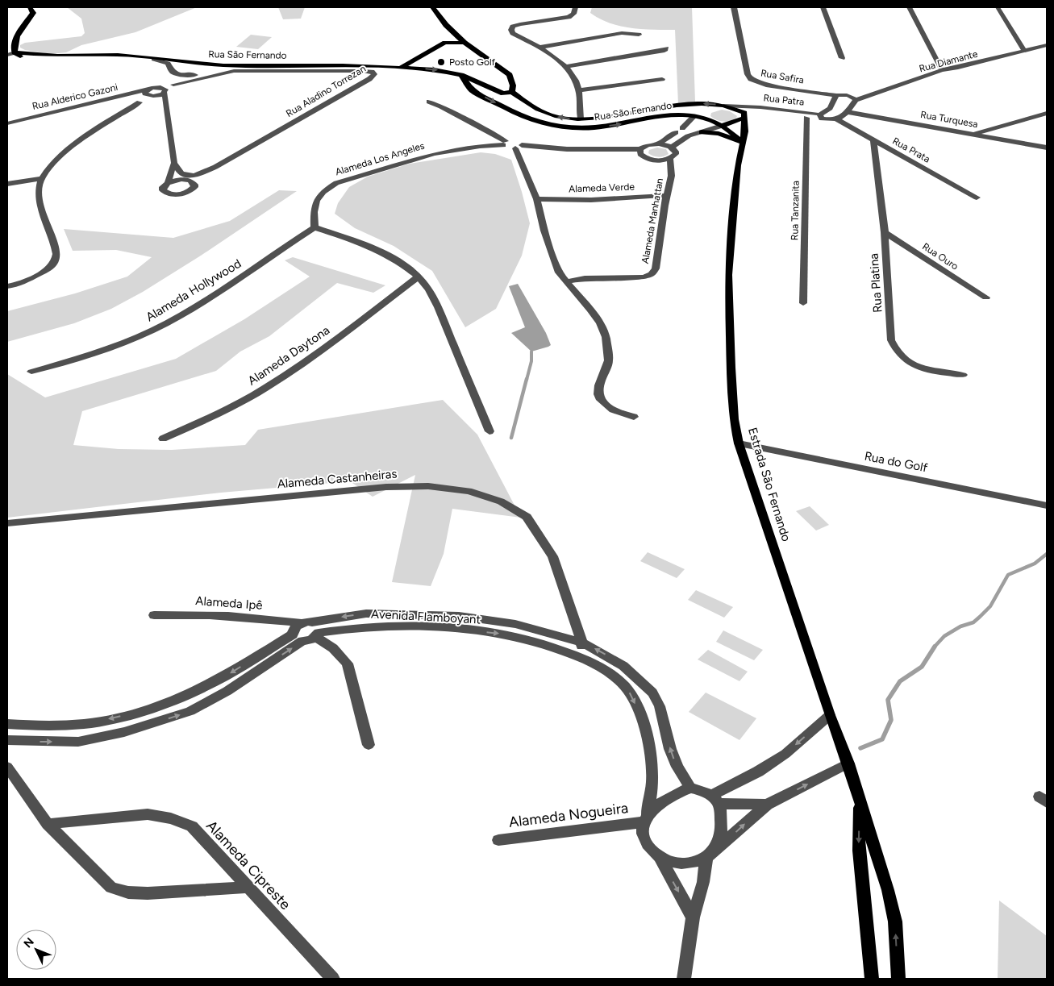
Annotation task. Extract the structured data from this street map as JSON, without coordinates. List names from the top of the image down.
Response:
{
  "streets": {
    "main road": ["Rua São Fernando", "Estrada São Fernando"],
    "street": [
      "Rua Diamante",
      "Rua Safira",
      "Rua Aladino Torrezan",
      "Rua Alderico Gazoni",
      "Rua Patra",
      "Rua Turquesa",
      "Rua Prata",
      "Alameda Los Angeles",
      "Alameda Verde",
      "Rua Tanzanita",
      "Alameda Manhattan",
      "Rua Ouro",
      "Rua Platina",
      "Alameda Hollywood",
      "Alameda Daytona",
      "Rua do Golf",
      "Alameda Castanheiras",
      "Alameda Ipê",
      "Avenida Flamboyant",
      "Alameda Nogueira",
      "Alameda Cipreste"
    ]
  },
  "crossings": [
    ["Rua São Fernando", "Estrada São Fernando"],
    ["Rua Prata", "Rua Platina"],
    ["Alameda Los Angeles", "Alameda Hollywood"],
    ["Alameda Verde", "Alameda Manhattan"],
    ["Rua Ouro", "Rua Platina"],
    ["Rua do Golf", "Estrada São Fernando"],
    ["Alameda Castanheiras", "Avenida Flamboyant"],
    ["Alameda Ipê", "Avenida Flamboyant"],
    ["Avenida Flamboyant", "Alameda Nogueira"]
  ],
  "places": ["Posto Golf"],
  "north": "top left"
}
